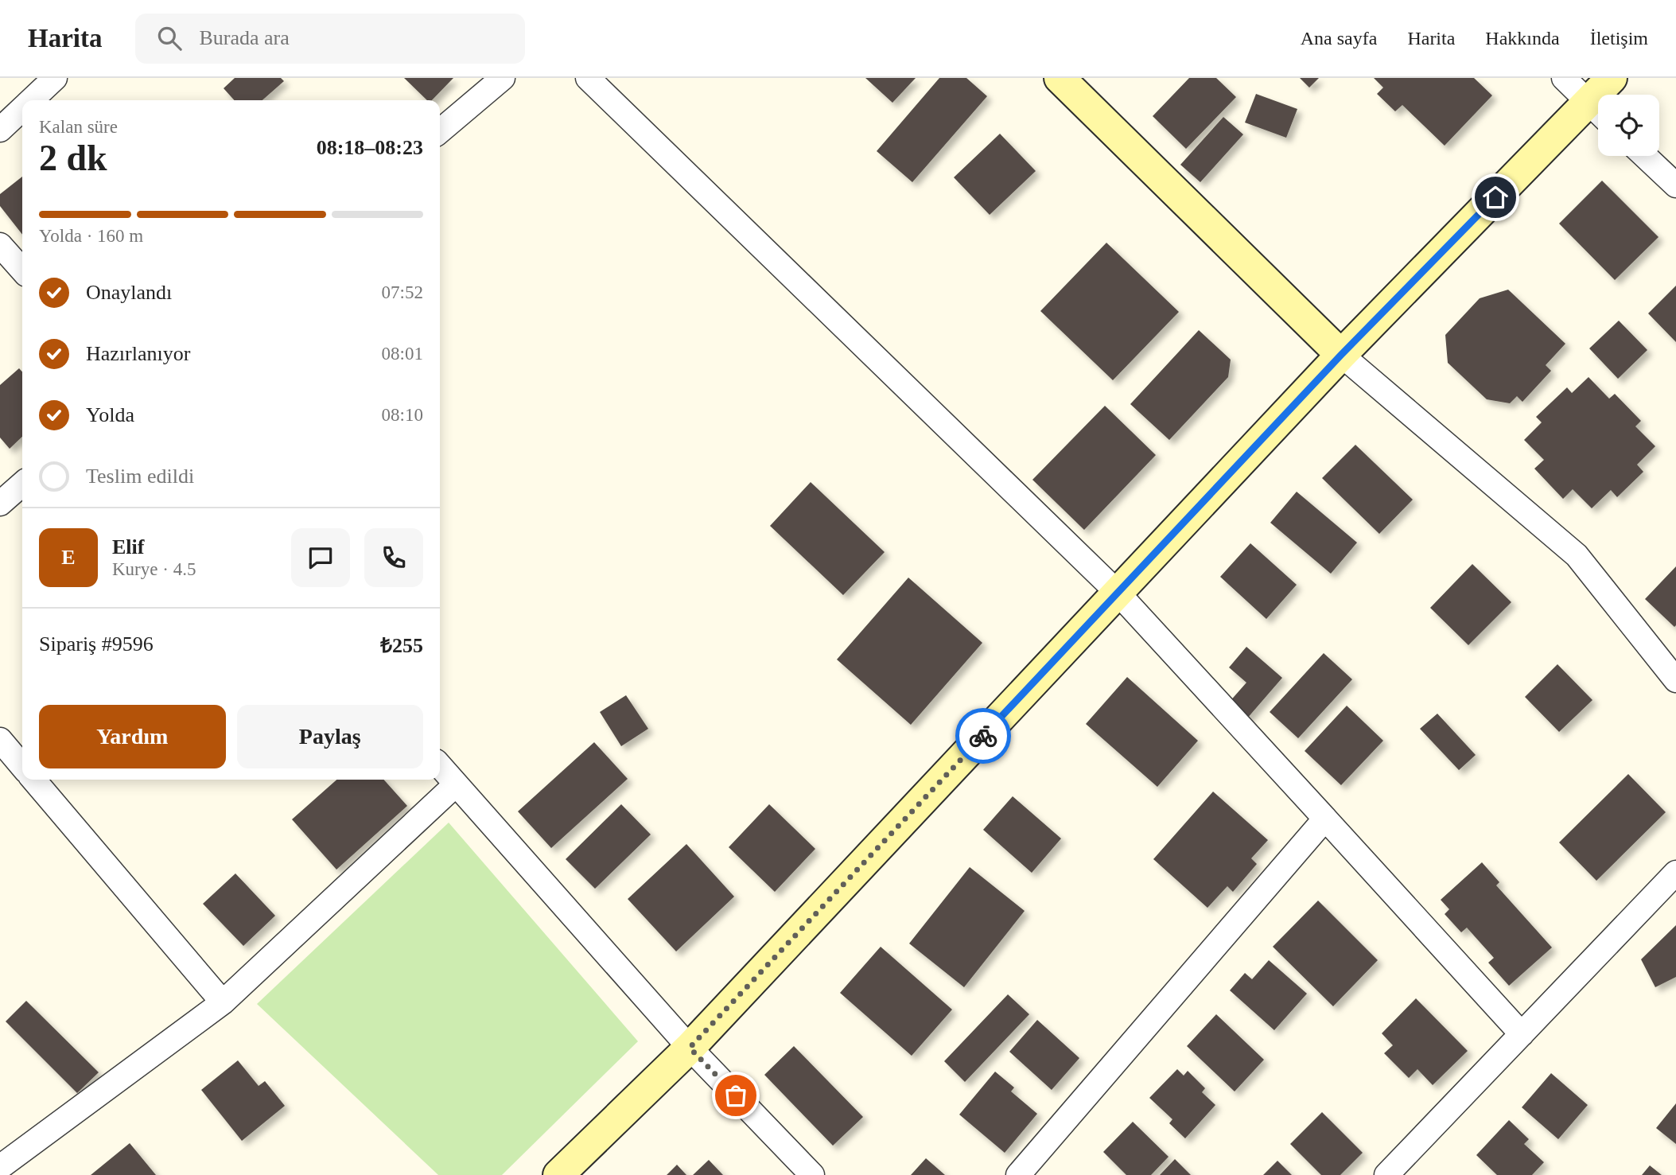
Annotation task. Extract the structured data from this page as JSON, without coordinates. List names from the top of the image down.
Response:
{
  "page": {
    "header": "Harita",
    "search": "Burada ara",
    "nav": [
      "Ana sayfa",
      "Harita",
      "Hakkında",
      "İletişim"
    ],
    "heading": ["2 dk", "Kalan süre", "08:18–08:23"],
    "panel": [
      "Elif",
      "Kurye · 4.5",
      "Sipariş #9596",
      "₺255"
    ],
    "bar": "Yolda · 160 m",
    "list": [
      ["Onaylandı", "07:52"],
      ["Hazırlanıyor", "08:01"],
      ["Yolda", "08:10"],
      "Teslim edildi"
    ],
    "round": "E",
    "buttons": ["Yardım", "Paylaş"]
  }
}
